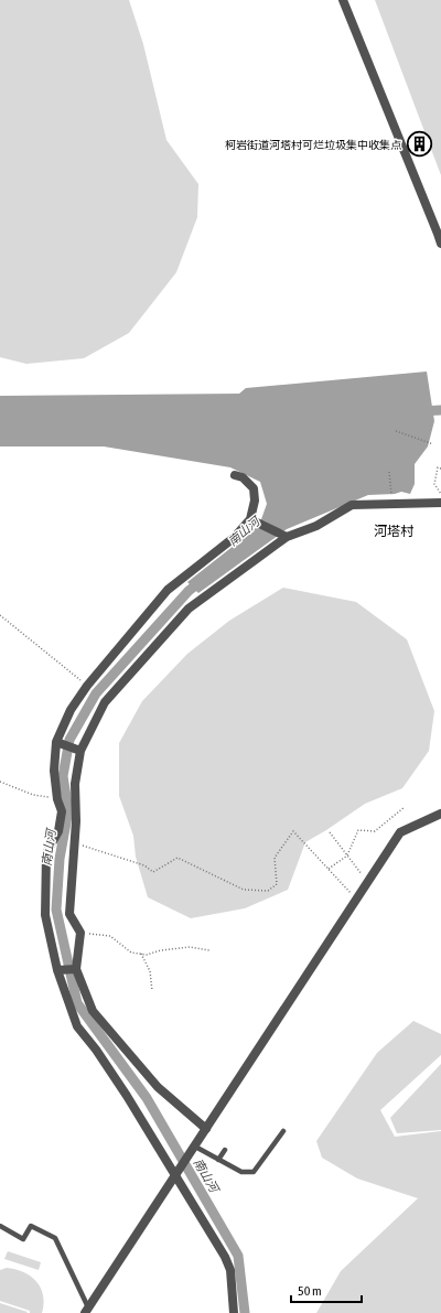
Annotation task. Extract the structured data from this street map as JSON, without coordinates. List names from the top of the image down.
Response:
{
  "districts": ["河塔村"],
  "water": ["南山河"],
  "places": {
    "building": ["柯岩街道河塔村可烂垃圾集中收集点"]
  },
  "scale_bar": "50 m"
}
